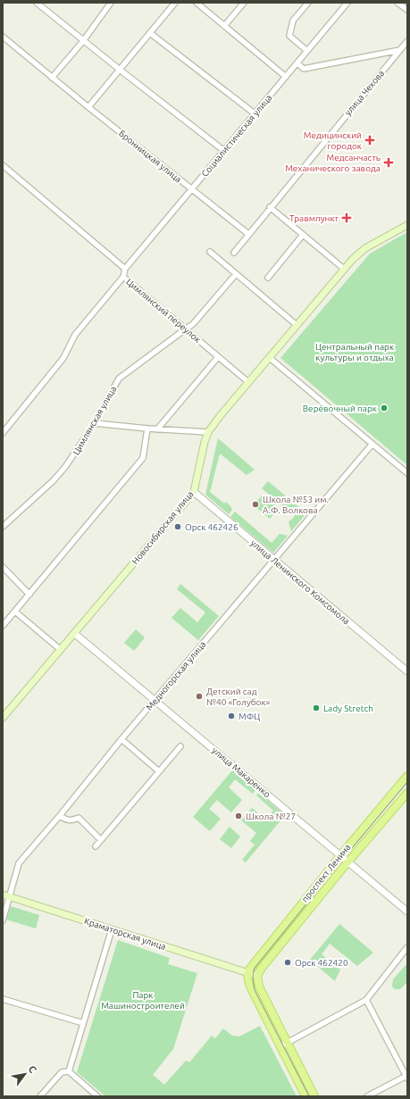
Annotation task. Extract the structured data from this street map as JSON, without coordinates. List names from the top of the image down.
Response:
{
  "streets": {
    "main road": ["Новосибирская улица", "проспект Ленина", "Краматорская улица"],
    "street": [
      "улица Чехова",
      "Социалистическая улица",
      "Бронницкая улица",
      "Цимлянский переулок",
      "Цимлянская улица",
      "улица Ленинского Комсомола",
      "Медногорская улица",
      "улица Макаренко"
    ]
  },
  "crossings": [
    ["улица Чехова", "Бронницкая улица"],
    ["Социалистическая улица", "Бронницкая улица"],
    ["Социалистическая улица", "Цимлянский переулок"],
    ["Цимлянский переулок", "Цимлянская улица"],
    ["Цимлянский переулок", "Новосибирская улица"],
    ["Новосибирская улица", "улица Ленинского Комсомола"],
    ["Новосибирская улица", "улица Макаренко"],
    ["улица Ленинского Комсомола", "Медногорская улица"],
    ["Медногорская улица", "улица Макаренко"],
    ["Медногорская улица", "Краматорская улица"],
    ["улица Макаренко", "проспект Ленина"],
    ["проспект Ленина", "Краматорская улица"]
  ],
  "parks": ["Центральный парк культуры и отдыха", "Парк Машиностроителей"],
  "places": {
    "health": ["Медицинский городок", "Медсанчасть Механического завода", "Травмпункт"],
    "other": [
      "Верёвочный парк",
      "Школа №53 им. А.Ф. Волкова",
      "Орск 462426",
      "Детский сад №40 «Голубок»",
      "Lady Stretch",
      "МФЦ",
      "Школа №27",
      "Орск 462420"
    ]
  },
  "north": "top right"
}
